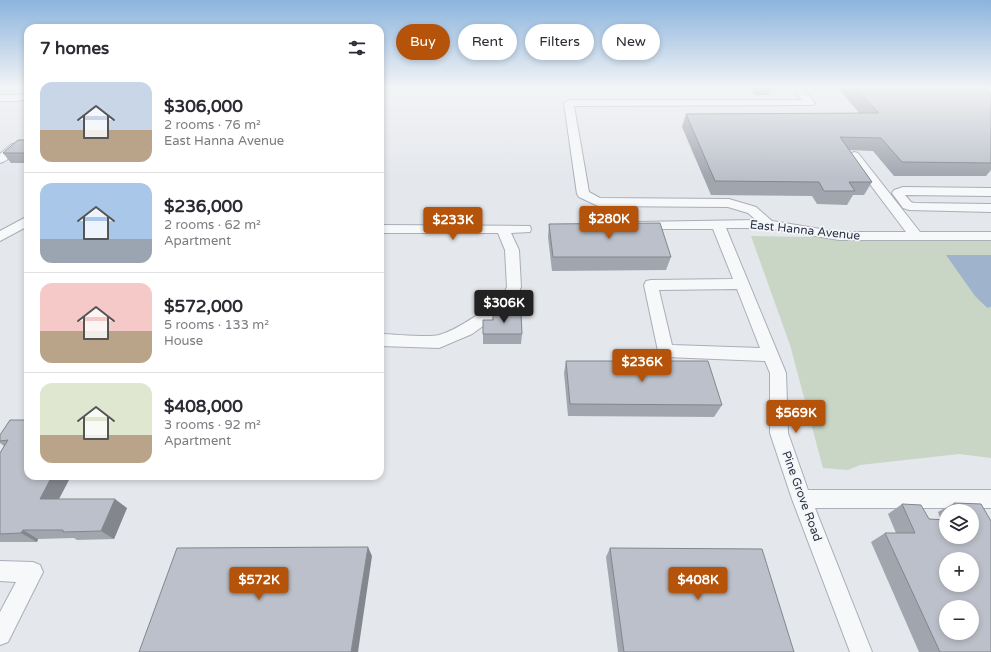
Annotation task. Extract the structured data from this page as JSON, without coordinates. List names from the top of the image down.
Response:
{
  "streets": {
    "street": ["East Hanna Avenue", "Pine Grove Road"]
  },
  "crossings": [
    ["East Hanna Avenue", "Pine Grove Road"]
  ],
  "page": {
    "chip": [
      "Buy",
      "Rent",
      "Filters",
      "New"
    ],
    "heading": "7 homes",
    "list": [
      {
        "name": "$306,000",
        "note": "2 rooms · 76 m² · East Hanna Avenue"
      },
      {
        "name": "$236,000",
        "note": "2 rooms · 62 m² · Apartment"
      },
      {
        "name": "$572,000",
        "note": "5 rooms · 133 m² · House"
      },
      {
        "name": "$408,000",
        "note": "3 rooms · 92 m² · Apartment"
      }
    ],
    "price": [
      "$280K",
      "$233K",
      "$306K",
      "$236K",
      "$569K",
      "$572K",
      "$408K"
    ],
    "map_buttons": ["+", "−"]
  }
}
